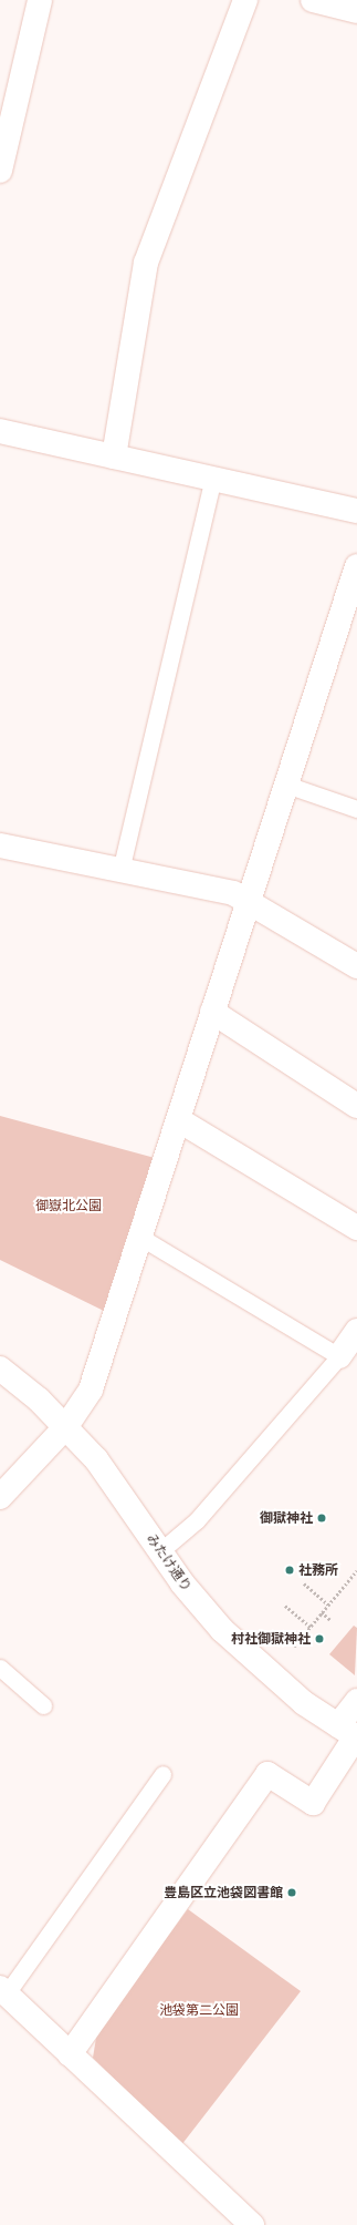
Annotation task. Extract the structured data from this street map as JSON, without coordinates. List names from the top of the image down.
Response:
{
  "streets": {
    "street": ["みたけ通り"]
  },
  "parks": ["御嶽北公園", "池袋第二公園"],
  "places": [
    "御獄神社",
    "社務所",
    "村社御獄神社",
    "豊島区立池袋図書館"
  ]
}
